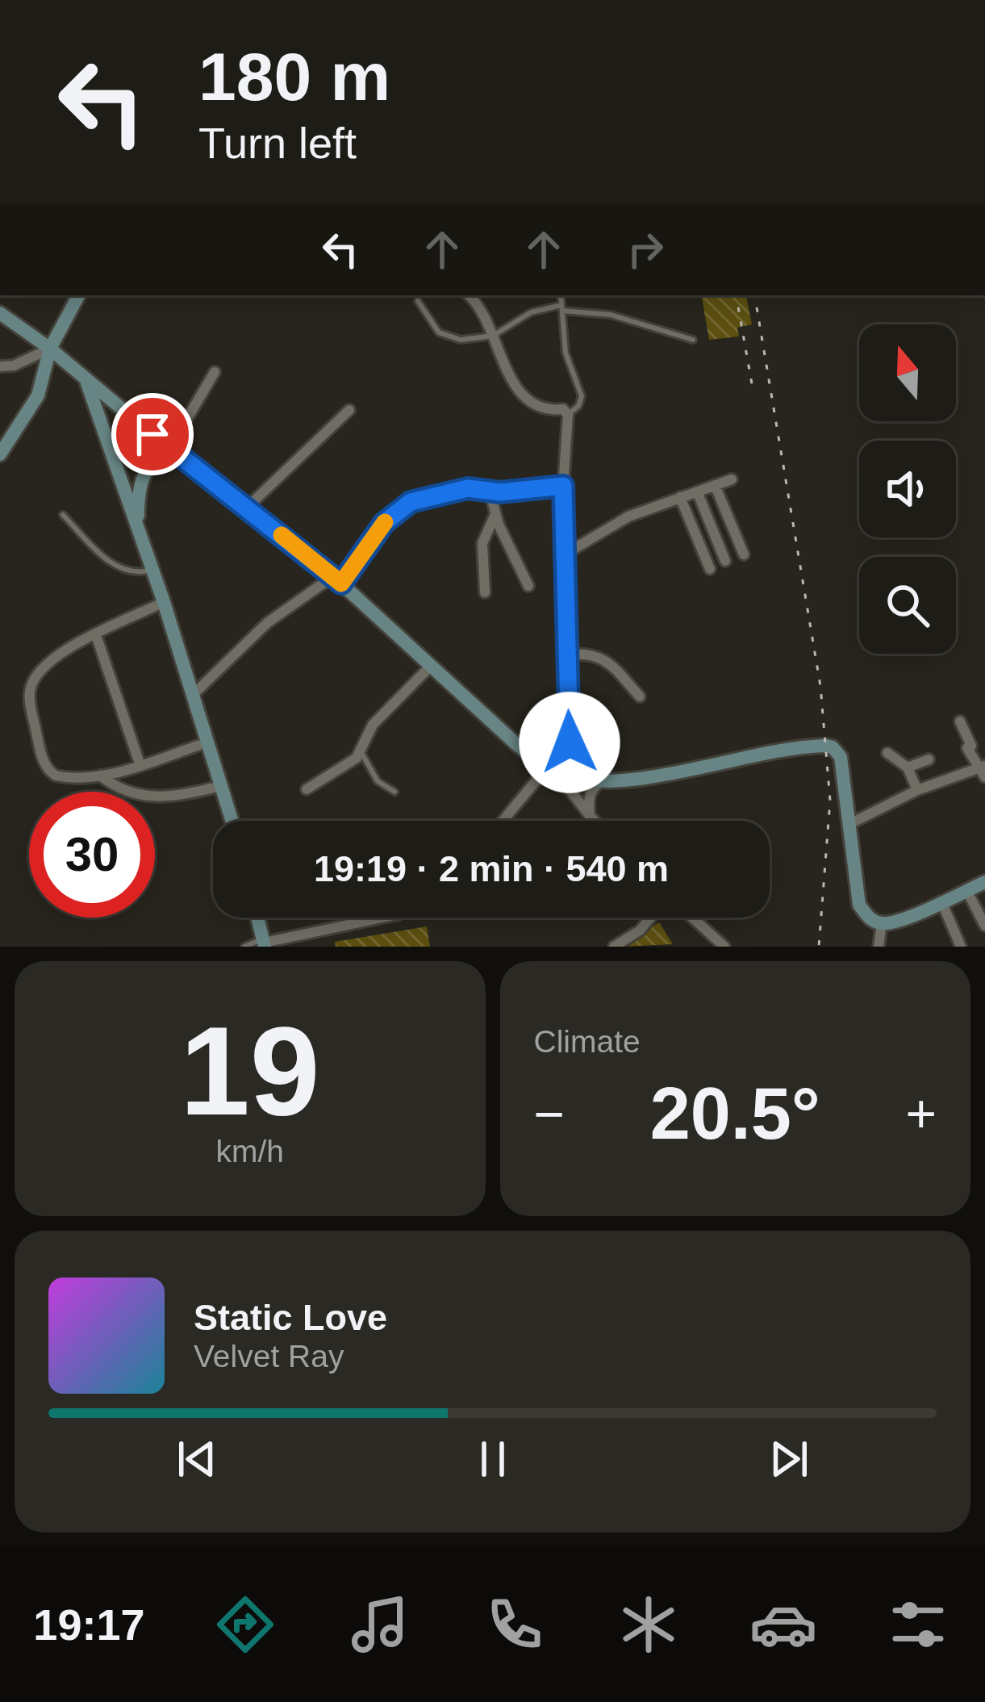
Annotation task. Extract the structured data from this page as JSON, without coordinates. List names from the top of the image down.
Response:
{
  "north": "top",
  "page": {
    "turn": ["180 m", "Turn left"],
    "limit": "30",
    "trip": "19:19 · 2 min · 540 m",
    "tile": [
      ["19", "km/h"],
      "Climate"
    ],
    "heat": ["−", "20.5°", "+"],
    "song": ["Static Love", "Velvet Ray"],
    "tabs": "19:17"
  }
}
